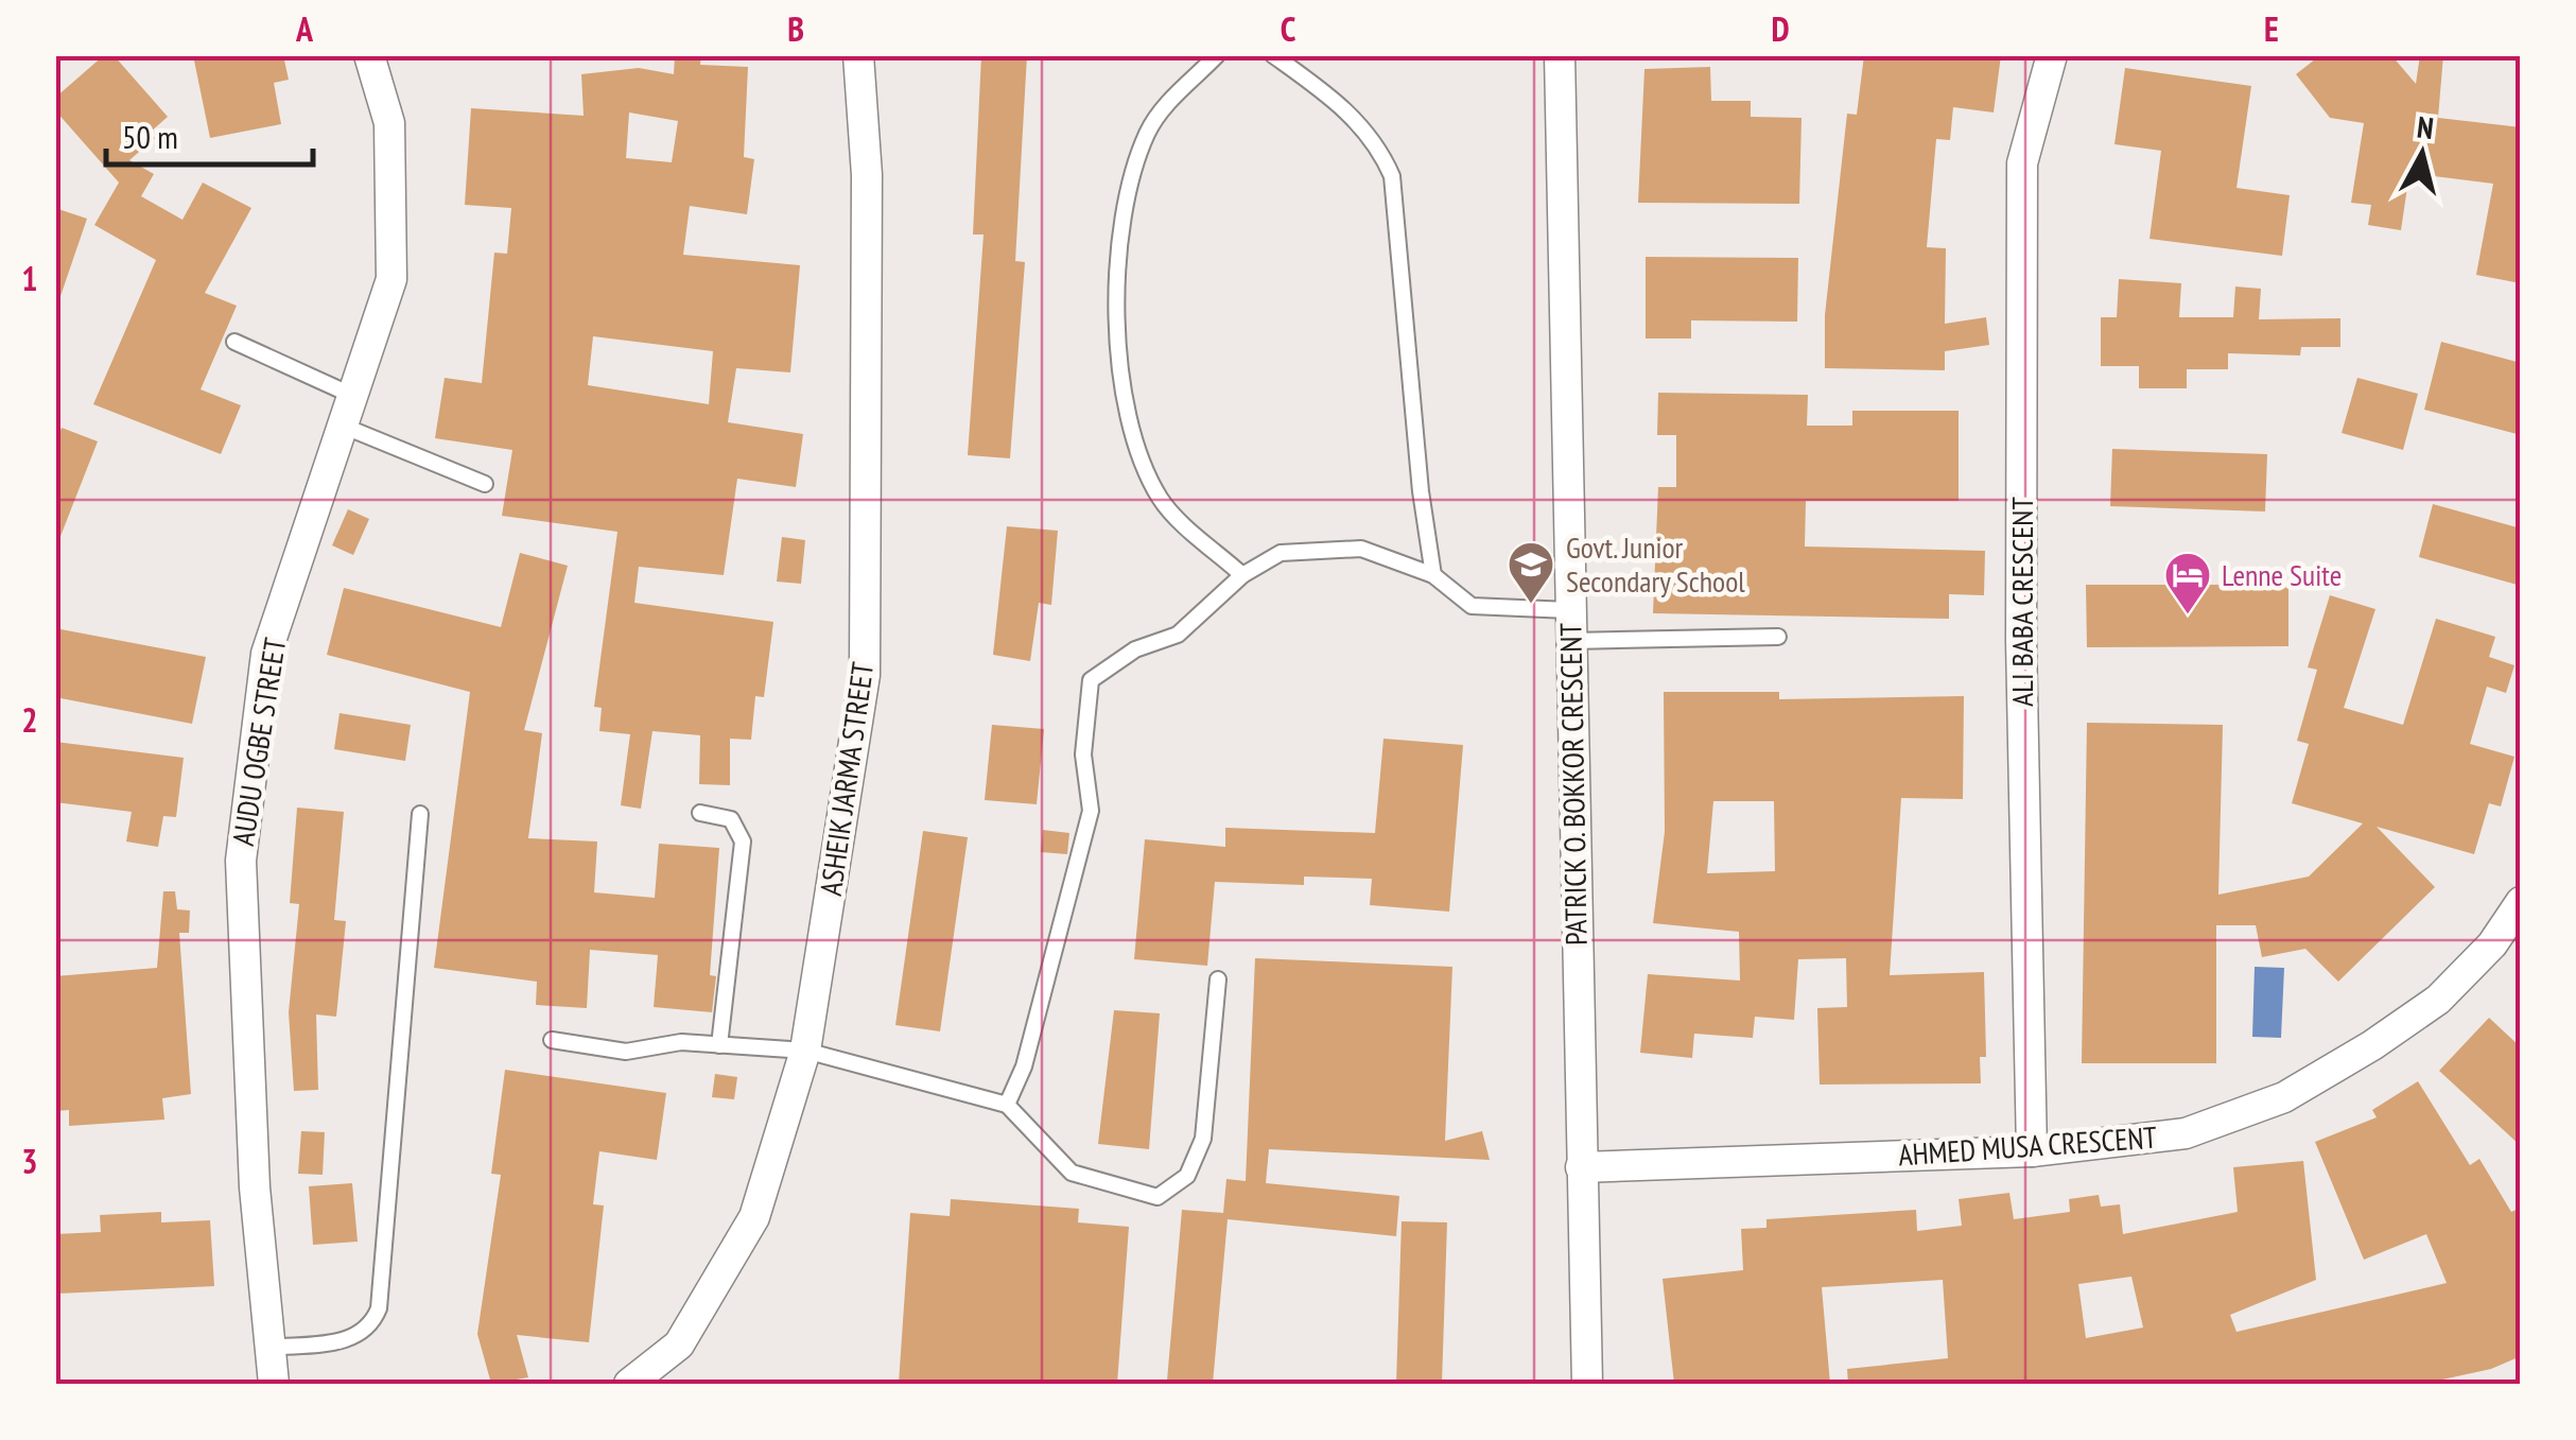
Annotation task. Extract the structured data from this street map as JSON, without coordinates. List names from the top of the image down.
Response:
{
  "streets": {
    "street": [
      "ALI BABA CRESCENT",
      "AUDU OGBE STREET",
      "ASHEIK JARMA STREET",
      "PATRICK O. BOKKOR CRESCENT",
      "AHMED MUSA CRESCENT"
    ]
  },
  "crossings": [
    ["ALI BABA CRESCENT", "AHMED MUSA CRESCENT"],
    ["PATRICK O. BOKKOR CRESCENT", "AHMED MUSA CRESCENT"]
  ],
  "places": {
    "school or university": ["Govt. Junior Secondary School"],
    "hotel": ["Lenne Suite"]
  },
  "scale_bar": "50 m",
  "north": "top",
  "grid": {
    "columns": [
      "A",
      "B",
      "C",
      "D",
      "E"
    ],
    "rows": ["1", "2", "3"]
  }
}
